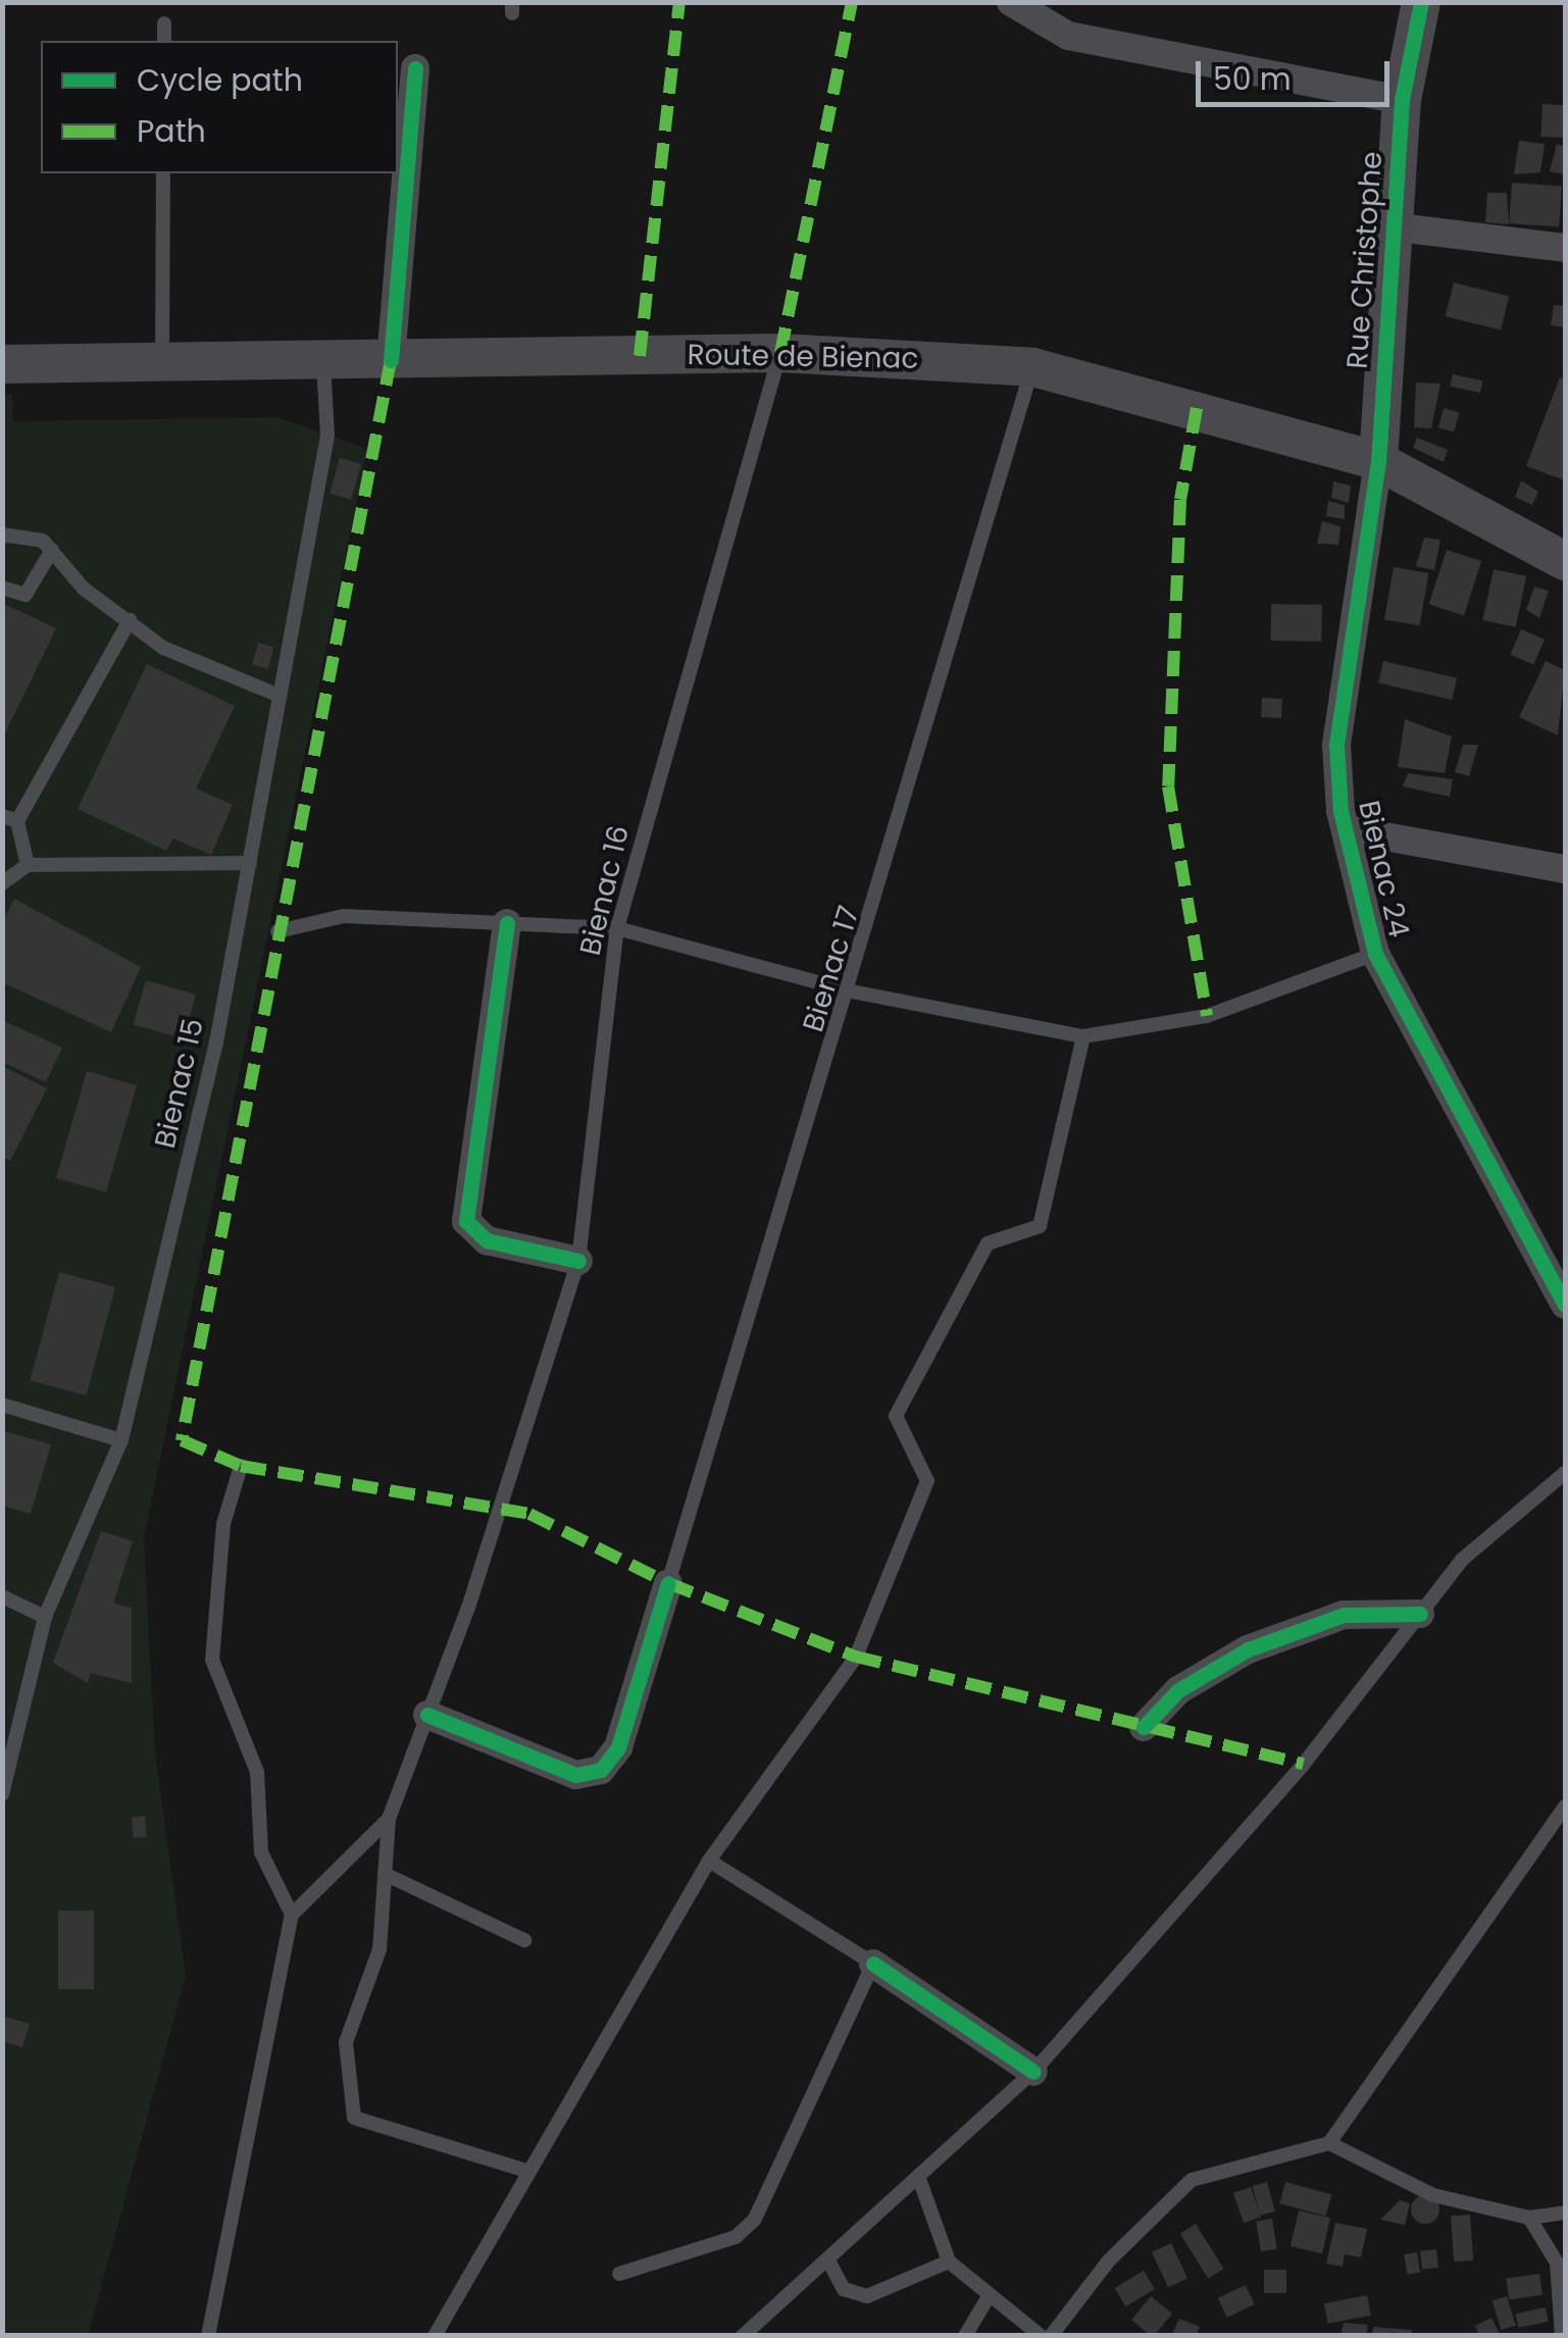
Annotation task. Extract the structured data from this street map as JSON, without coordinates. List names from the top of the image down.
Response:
{
  "streets": {
    "main road": ["Rue Christophe", "Route de Bienac"],
    "street": ["Bienac 24"],
    "lane": ["Bienac 16", "Bienac 17", "Bienac 15"]
  },
  "crossings": [
    ["Rue Christophe", "Route de Bienac"],
    ["Rue Christophe", "Bienac 24"],
    ["Route de Bienac", "Bienac 24"],
    ["Route de Bienac", "Bienac 16"],
    ["Route de Bienac", "Bienac 17"],
    ["Route de Bienac", "Bienac 15"]
  ],
  "legend": ["Cycle path", "Path"],
  "scale_bar": "50 m"
}
